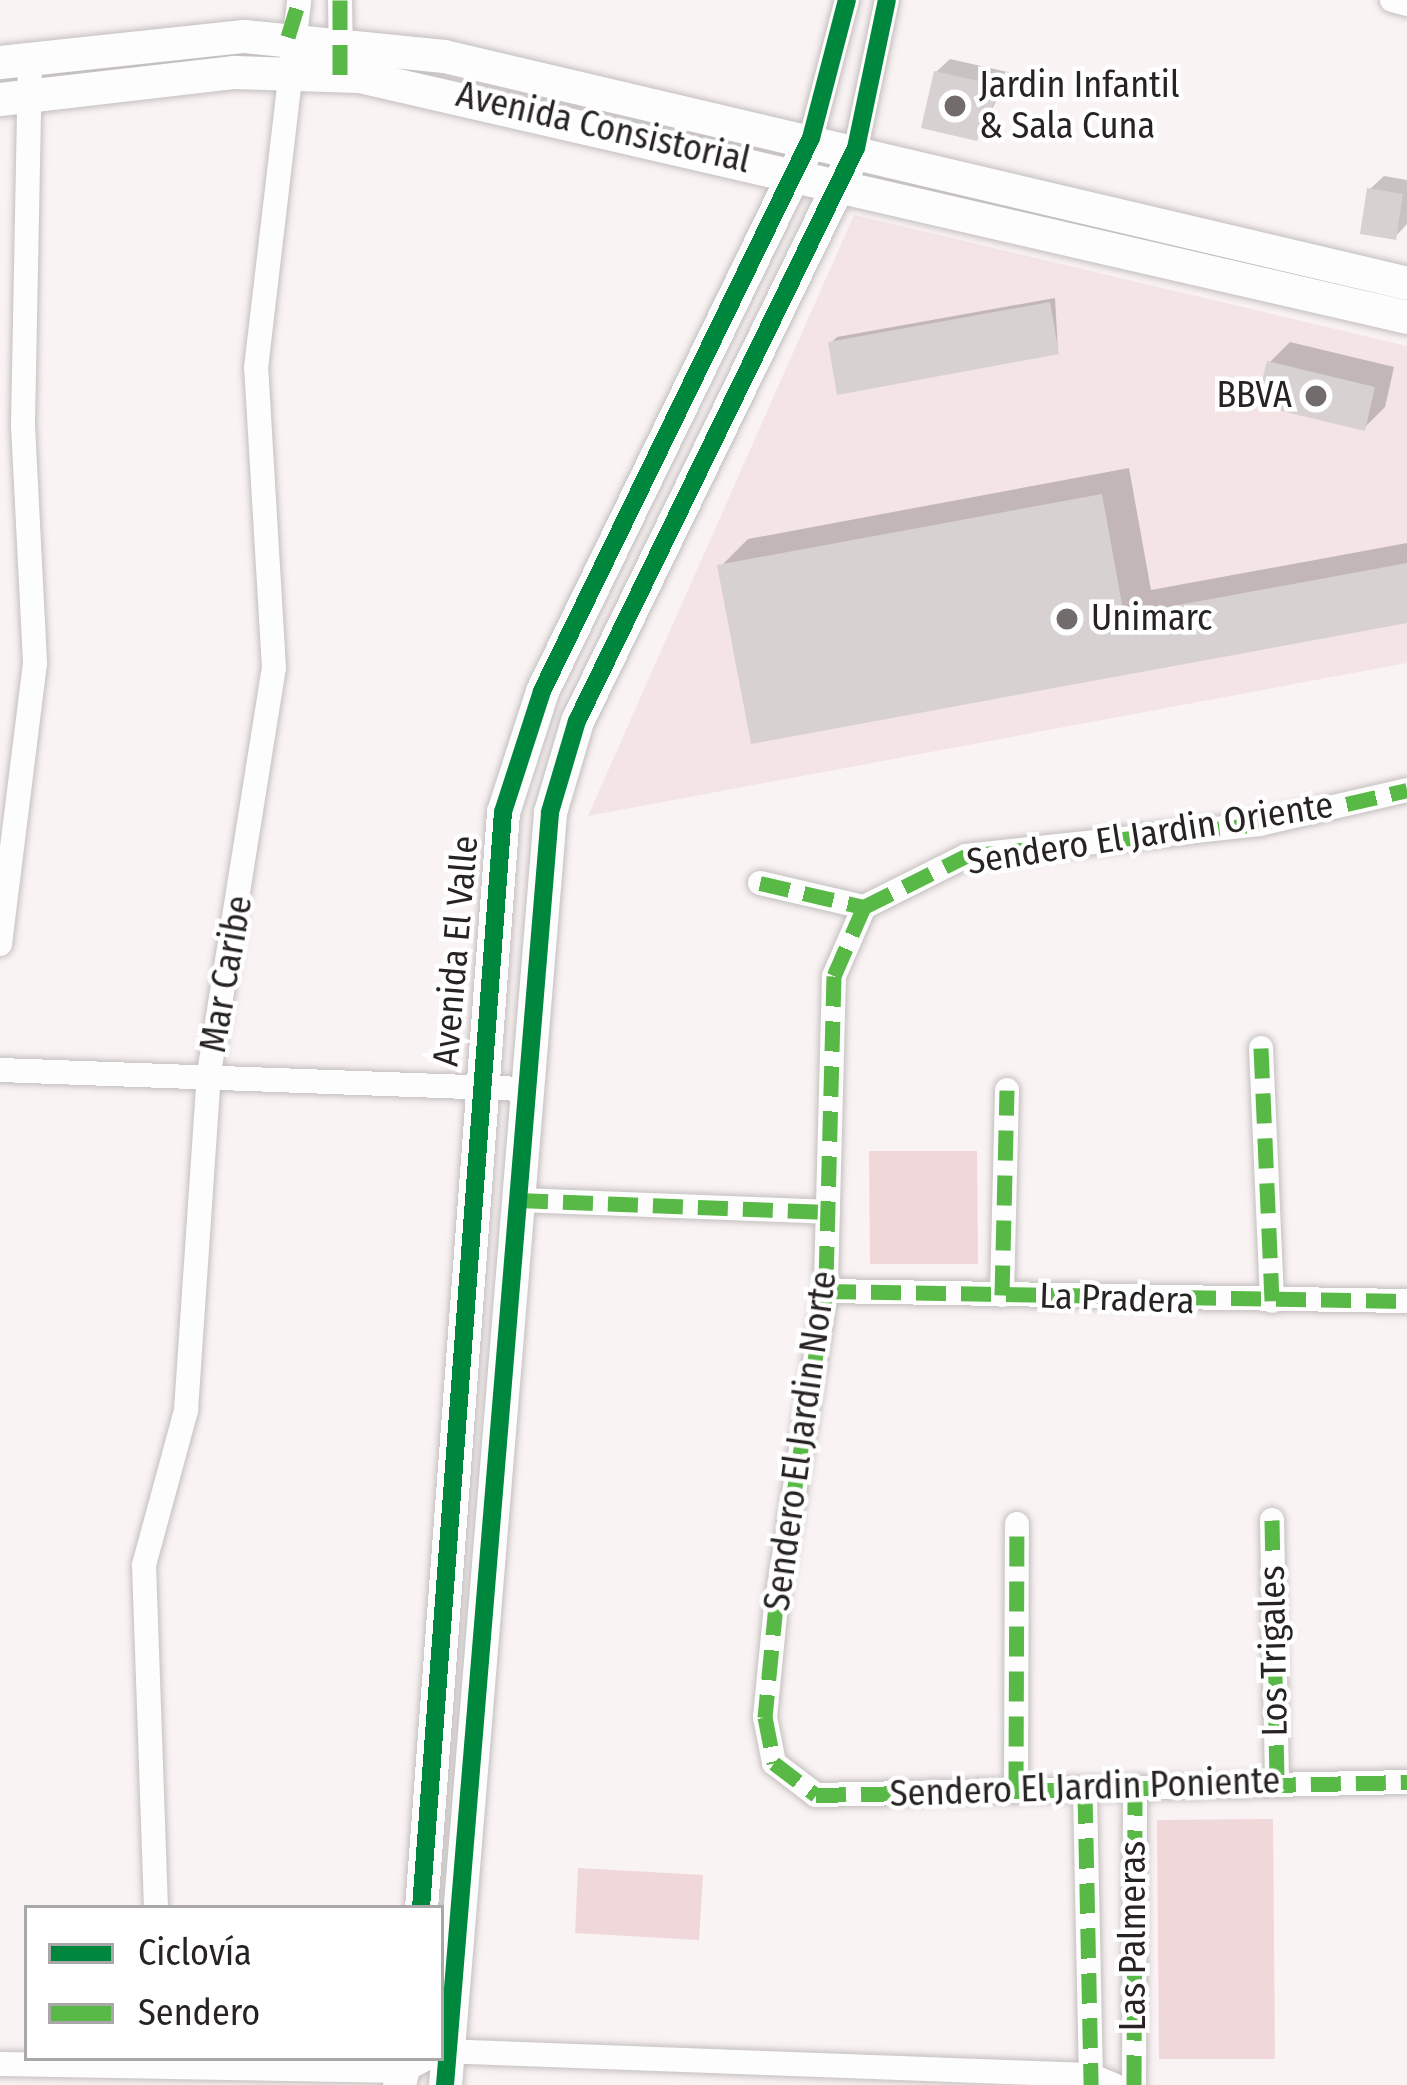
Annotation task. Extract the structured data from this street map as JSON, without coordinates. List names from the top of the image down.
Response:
{
  "streets": {
    "street": [
      "Avenida Consistorial",
      "Sendero El Jardin Oriente",
      "Avenida El Valle",
      "Mar Caribe",
      "La Pradera",
      "Sendero El Jardin Norte",
      "Los Trigales",
      "Sendero El Jardin Poniente",
      "Las Palmeras"
    ]
  },
  "crossings": [
    ["Avenida Consistorial", "Avenida El Valle"],
    ["Avenida Consistorial", "Mar Caribe"],
    ["Sendero El Jardin Oriente", "Sendero El Jardin Norte"],
    ["La Pradera", "Sendero El Jardin Norte"],
    ["Sendero El Jardin Norte", "Sendero El Jardin Poniente"],
    ["Los Trigales", "Sendero El Jardin Poniente"],
    ["Sendero El Jardin Poniente", "Las Palmeras"]
  ],
  "places": ["Jardin Infantil & Sala Cuna", "BBVA", "Unimarc"],
  "legend": ["Ciclovía", "Sendero"]
}
